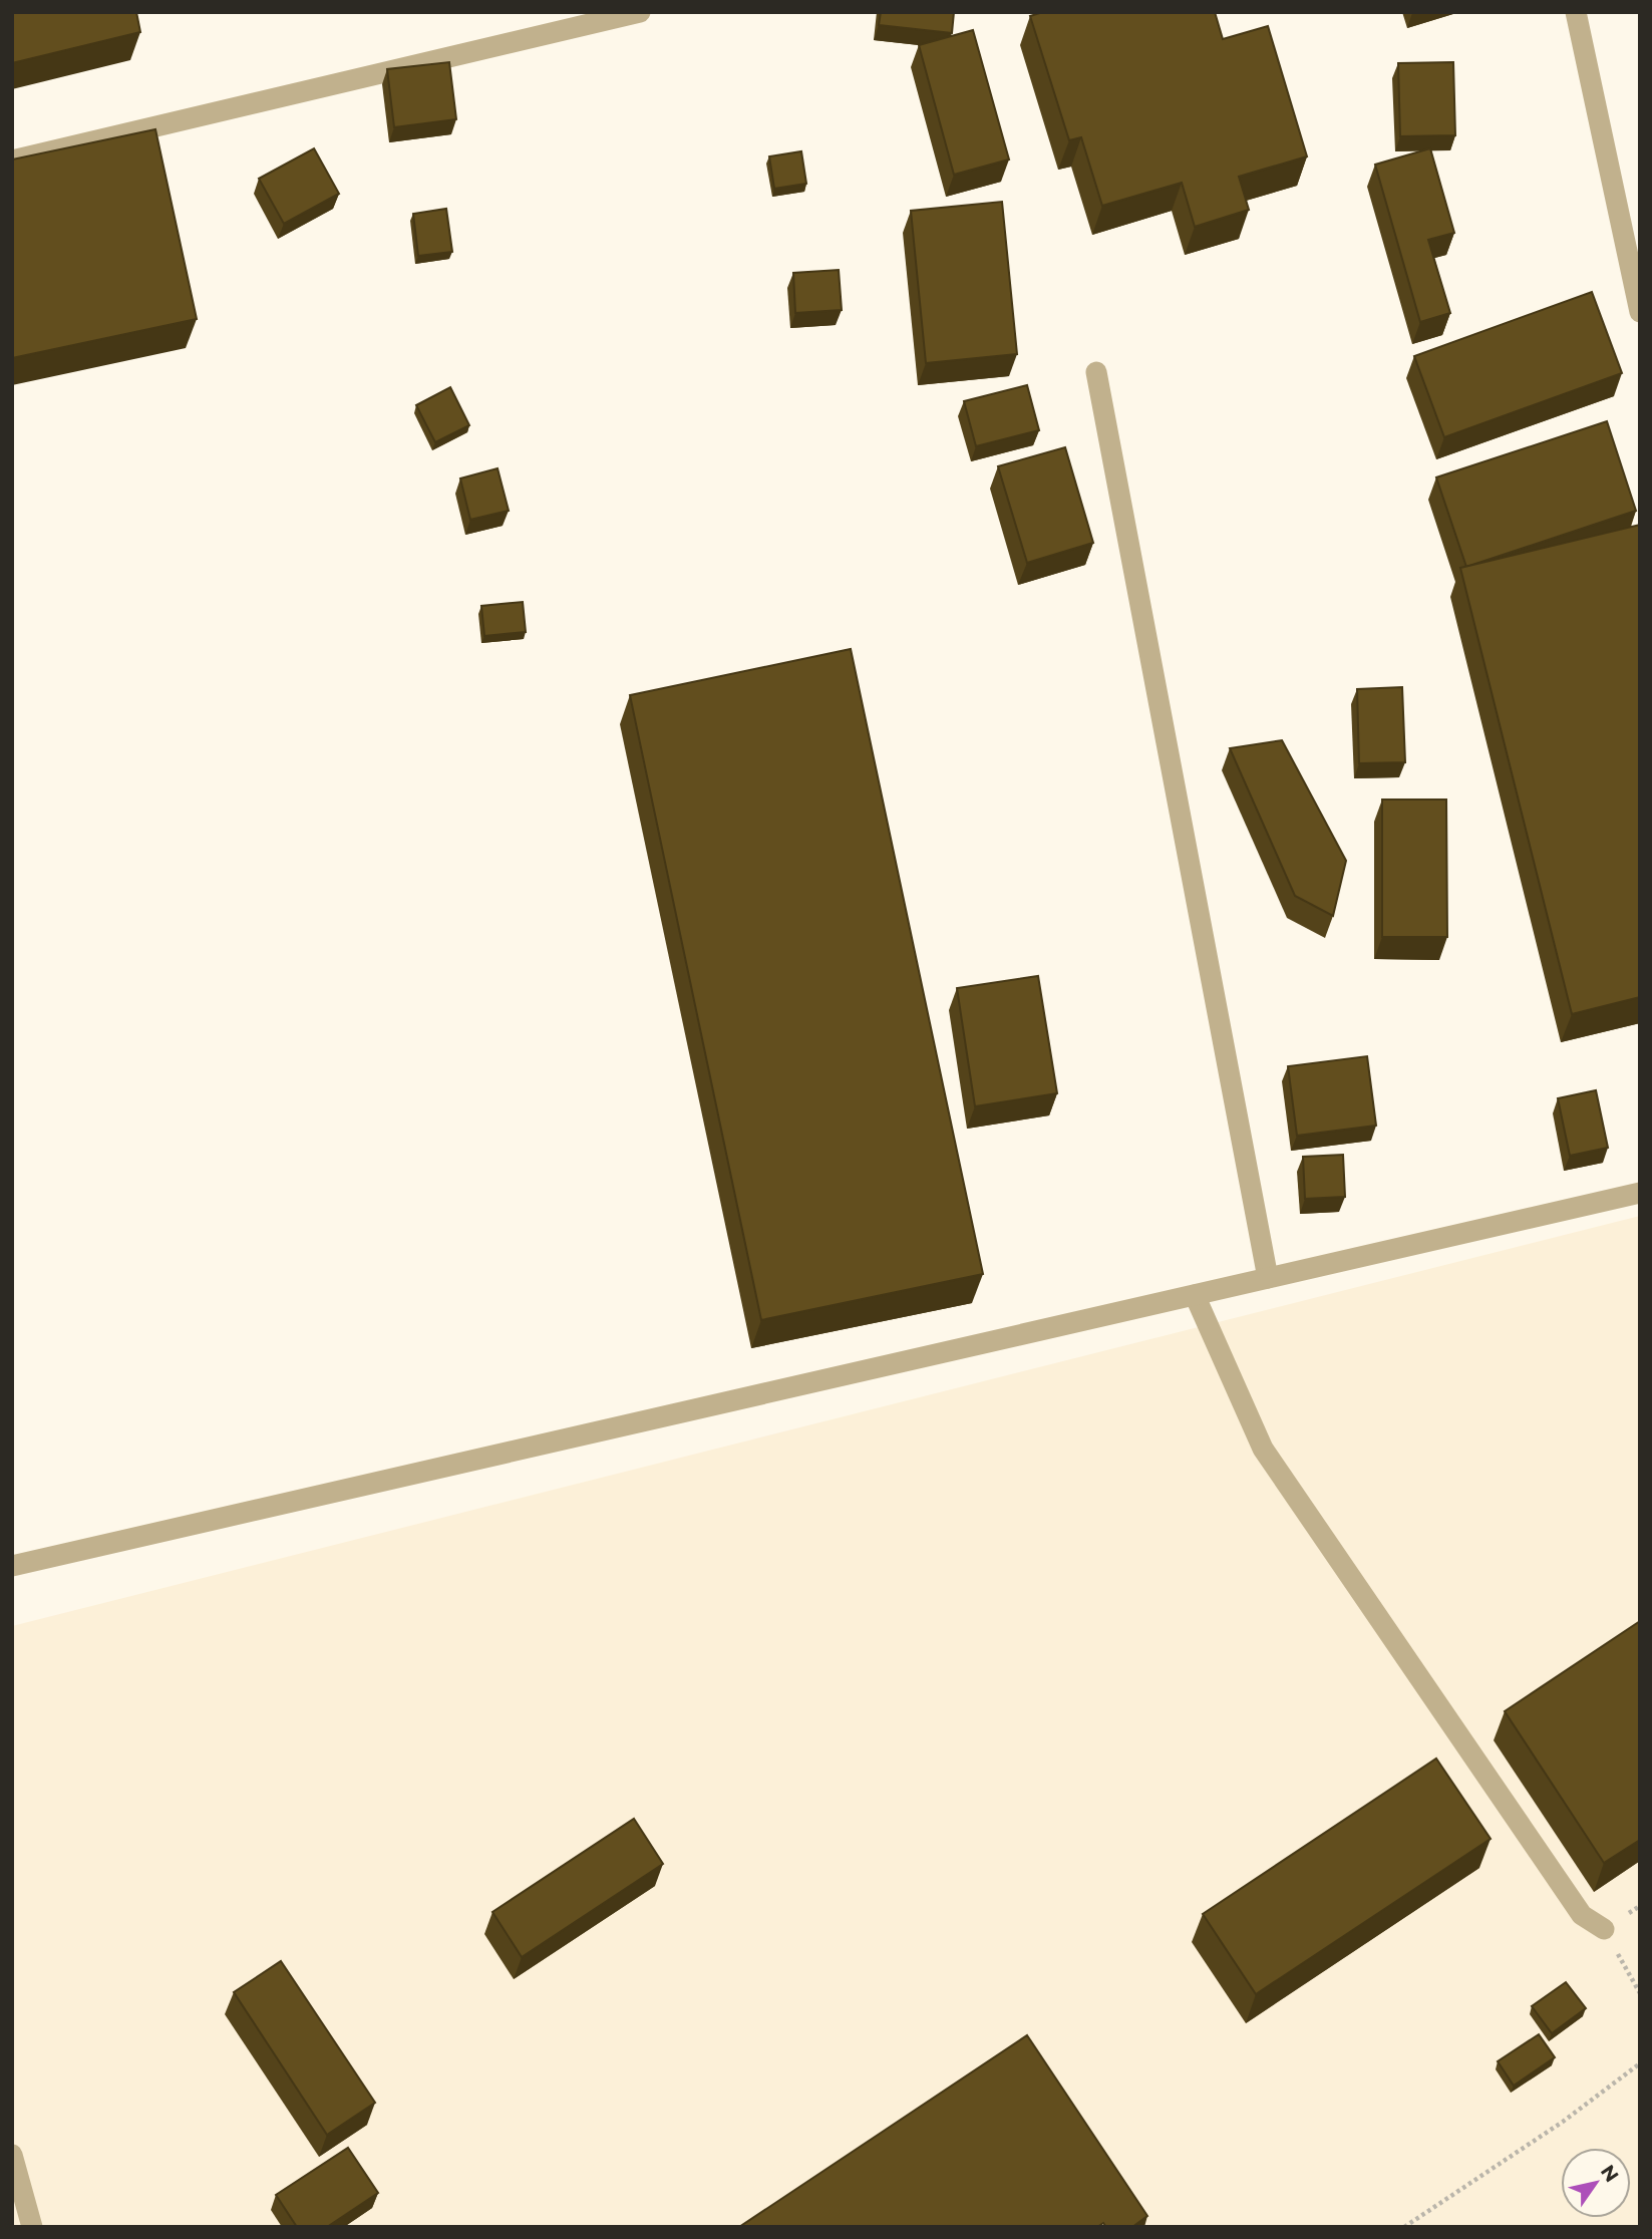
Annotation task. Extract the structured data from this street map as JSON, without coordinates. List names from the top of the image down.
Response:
{
  "north": "top right"
}
